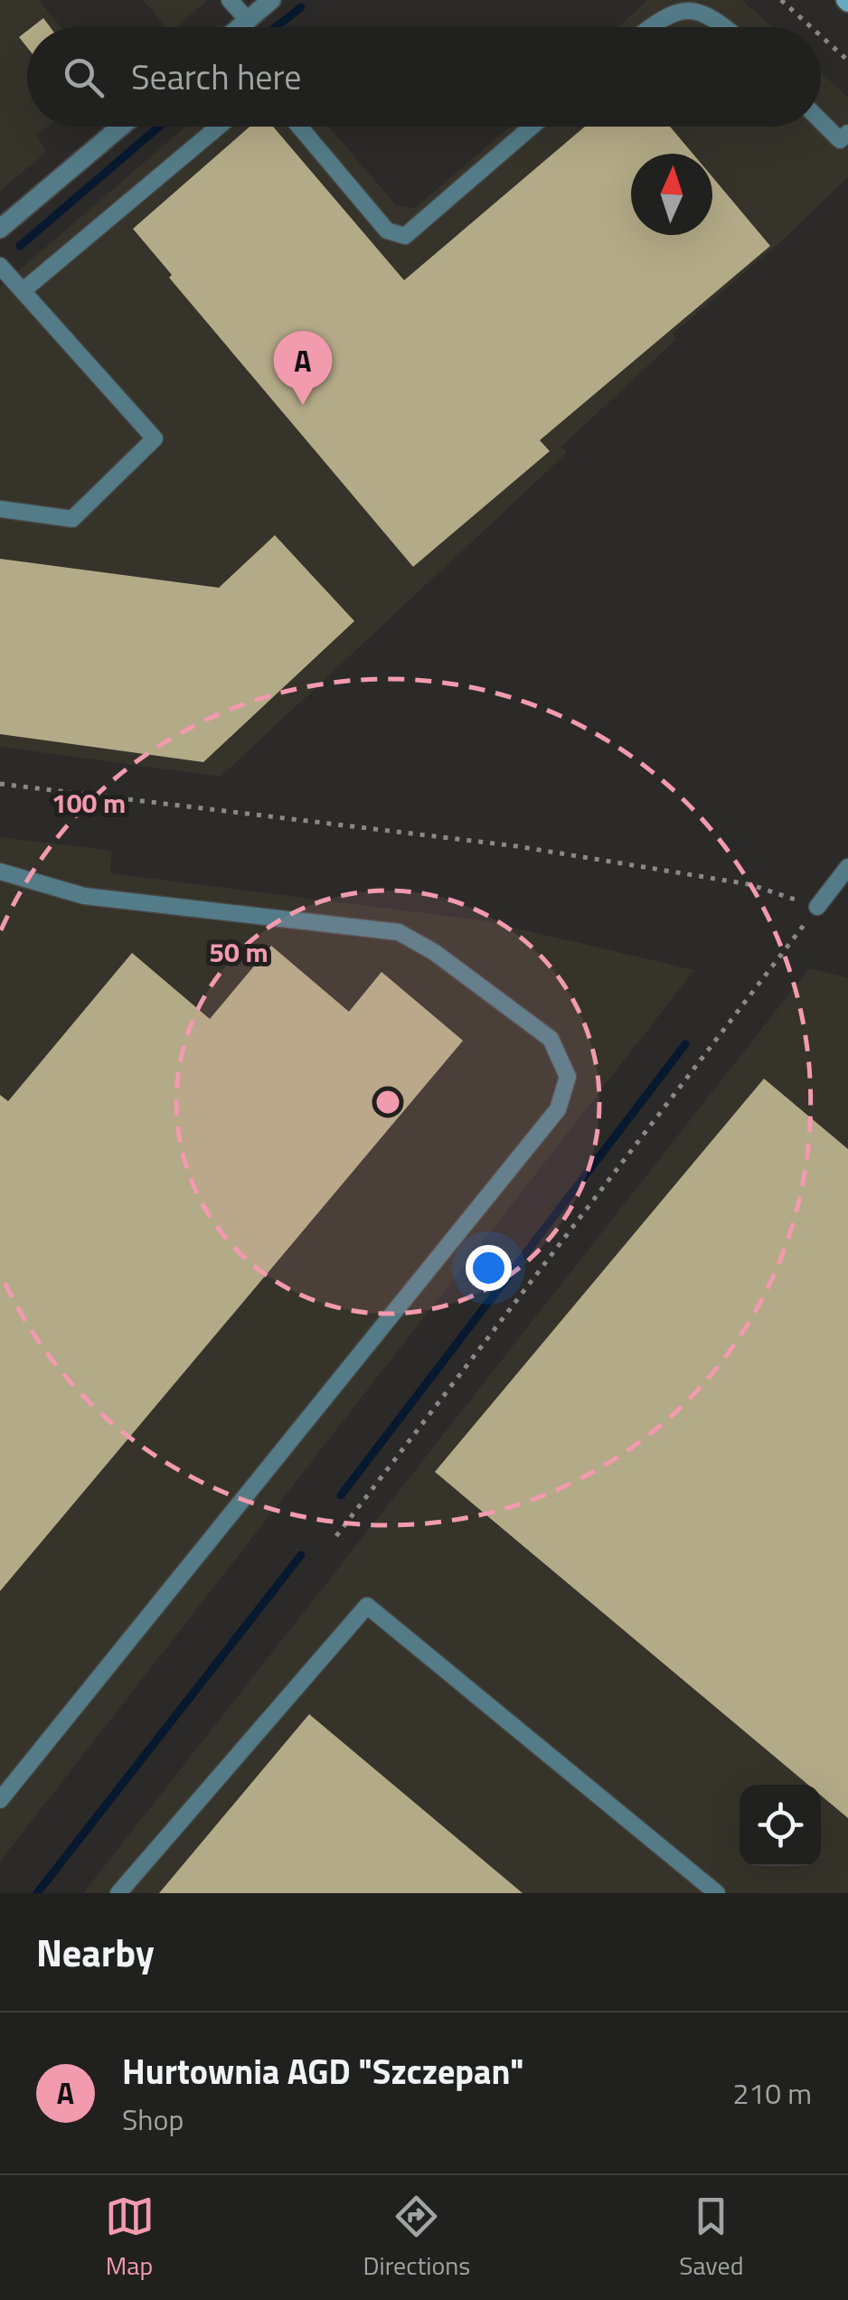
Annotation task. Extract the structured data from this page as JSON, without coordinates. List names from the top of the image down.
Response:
{
  "north": "top",
  "page": {
    "search": "Search here",
    "pins": "A",
    "heading": "Nearby",
    "list": [
      {
        "mark": "A",
        "name": "Hurtownia AGD \"Szczepan\"",
        "note": "Shop",
        "value": "210 m"
      }
    ],
    "nav": ["Map", "Directions", "Saved"]
  },
  "rings": ["100 m", "50 m"]
}
